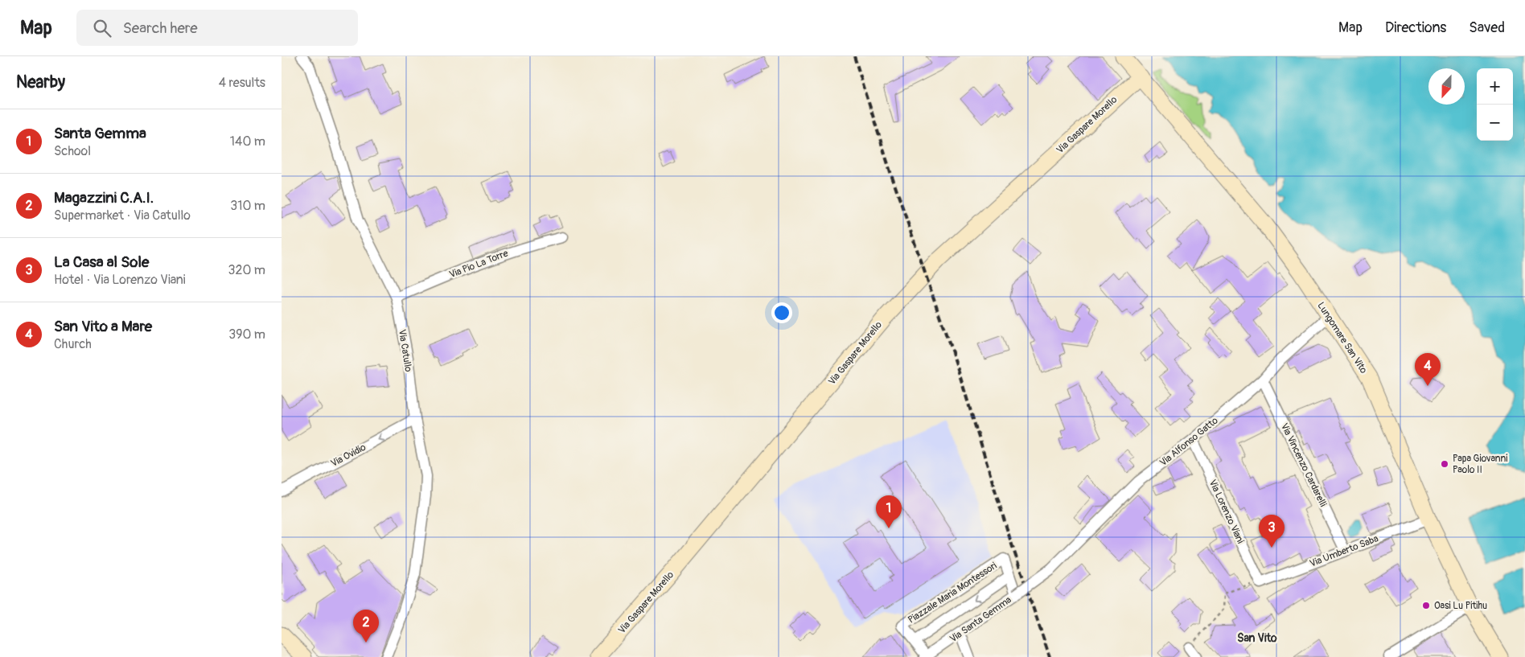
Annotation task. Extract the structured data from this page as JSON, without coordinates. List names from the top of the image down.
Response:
{
  "streets": {
    "street": [
      "Via Gaspare Morello",
      "Via Pio La Torre",
      "Lungomare San Vito",
      "Via Catullo",
      "Via Alfonso Gatto",
      "Via Ovidio",
      "Via Vincenzo Cardarelli",
      "Via Lorenzo Viani",
      "Via Umberto Saba",
      "Piazzale Maria Montessori",
      "Via Santa Gemma"
    ]
  },
  "crossings": [
    ["Via Gaspare Morello", "Lungomare San Vito"],
    ["Via Pio La Torre", "Via Catullo"],
    ["Lungomare San Vito", "Via Alfonso Gatto"],
    ["Lungomare San Vito", "Via Umberto Saba"],
    ["Via Catullo", "Via Ovidio"],
    ["Via Alfonso Gatto", "Via Vincenzo Cardarelli"],
    ["Via Alfonso Gatto", "Via Lorenzo Viani"],
    ["Via Alfonso Gatto", "Piazzale Maria Montessori"],
    ["Via Alfonso Gatto", "Via Santa Gemma"],
    ["Via Vincenzo Cardarelli", "Via Umberto Saba"],
    ["Via Lorenzo Viani", "Via Umberto Saba"],
    ["Piazzale Maria Montessori", "Via Santa Gemma"]
  ],
  "one_way": ["Via Ovidio", "Piazzale Maria Montessori"],
  "districts": ["San Vito"],
  "places": ["Papa Giovanni Paolo II", "Oasi Lu Pitihu"],
  "north": "bottom",
  "page": {
    "header": "Map",
    "search": "Search here",
    "nav": ["Map", "Directions", "Saved"],
    "heading": ["Nearby", "4 results"],
    "map_buttons": ["+", "−"],
    "list": [
      {
        "mark": "1",
        "name": "Santa Gemma",
        "note": "School",
        "value": "140 m"
      },
      {
        "mark": "2",
        "name": "Magazzini C.A.I.",
        "note": "Supermarket · Via Catullo",
        "value": "310 m"
      },
      {
        "mark": "3",
        "name": "La Casa al Sole",
        "note": "Hotel · Via Lorenzo Viani",
        "value": "320 m"
      },
      {
        "mark": "4",
        "name": "San Vito a Mare",
        "note": "Church",
        "value": "390 m"
      }
    ],
    "pins": [
      "4",
      "1",
      "3",
      "2"
    ]
  }
}
